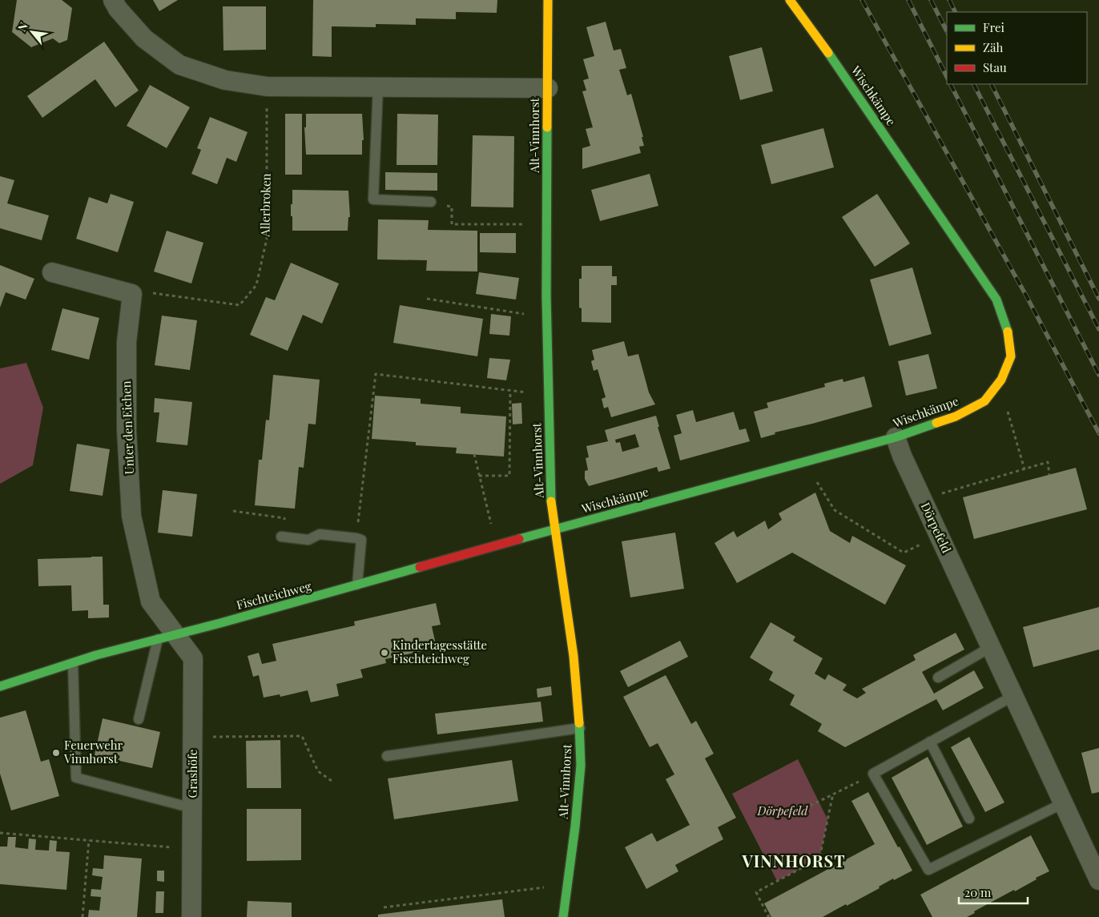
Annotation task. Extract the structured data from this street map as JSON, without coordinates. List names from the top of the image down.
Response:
{
  "streets": {
    "street": [
      "Wischkämpe",
      "Alt-Vinnhorst",
      "Unter den Eichen",
      "Dörpefeld",
      "Fischteichweg",
      "Grashöfe"
    ],
    "path": ["Allerbroken"]
  },
  "crossings": [
    ["Wischkämpe", "Alt-Vinnhorst"],
    ["Wischkämpe", "Dörpefeld"],
    ["Wischkämpe", "Fischteichweg"],
    ["Alt-Vinnhorst", "Fischteichweg"],
    ["Allerbroken", "Unter den Eichen"],
    ["Unter den Eichen", "Fischteichweg"],
    ["Unter den Eichen", "Grashöfe"],
    ["Fischteichweg", "Grashöfe"]
  ],
  "districts": ["VINNHORST"],
  "parks": ["Dörpefeld"],
  "places": ["Kindertagesstätte Fischteichweg", "Feuerwehr Vinnhorst"],
  "legend": ["Frei", "Zäh", "Stau"],
  "scale_bar": "20 m",
  "north": "top left"
}
